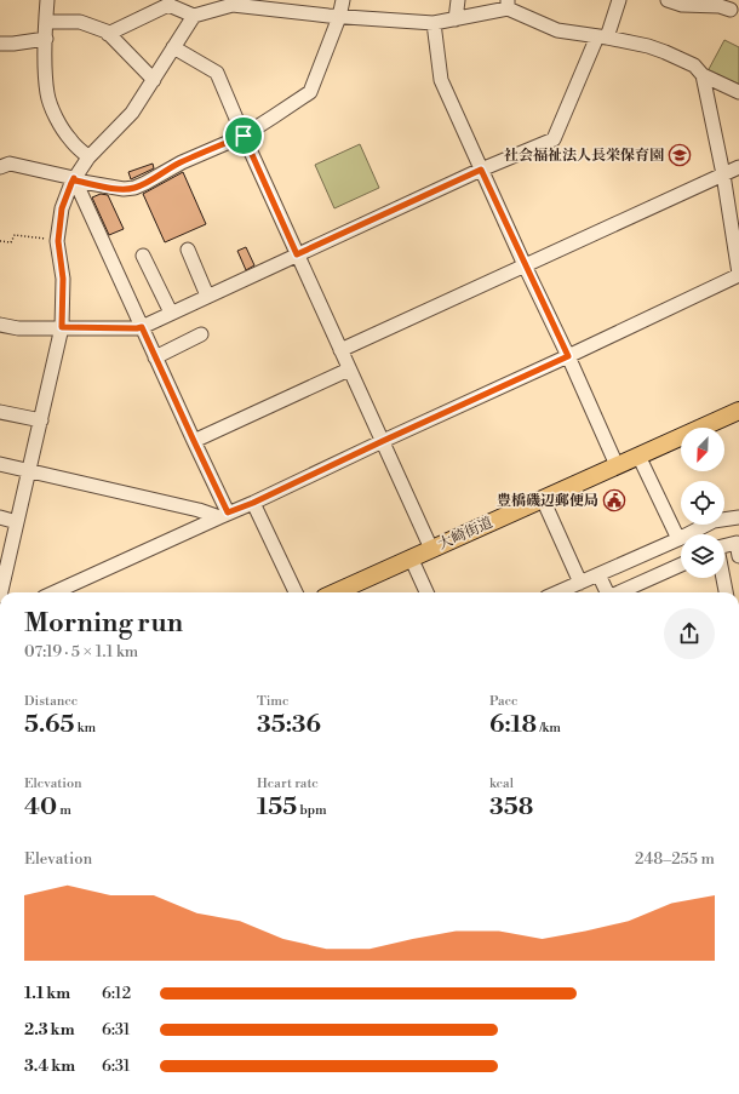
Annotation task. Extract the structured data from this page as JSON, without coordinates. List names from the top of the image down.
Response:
{
  "streets": {
    "main road": ["大崎街道"]
  },
  "places": {
    "school or university": ["社会福祉法人長栄保育園"],
    "public building": ["豊橋磯辺郵便局"]
  },
  "north": "bottom left",
  "page": {
    "heading": ["Morning run", "07:19 · 5 × 1.1 km"],
    "stats": [
      ["Distance", "5.65 km"],
      ["Time", "35:36"],
      ["Pace", "6:18 /km"],
      ["Elevation", "40 m"],
      ["Heart rate", "155 bpm"],
      ["kcal", "358"]
    ],
    "chart": ["Elevation", "248–255 m"],
    "list": [
      {
        "name": "1.1 km",
        "note": "6:12"
      },
      {
        "name": "2.3 km",
        "note": "6:31"
      },
      {
        "name": "3.4 km",
        "note": "6:31"
      }
    ]
  }
}
